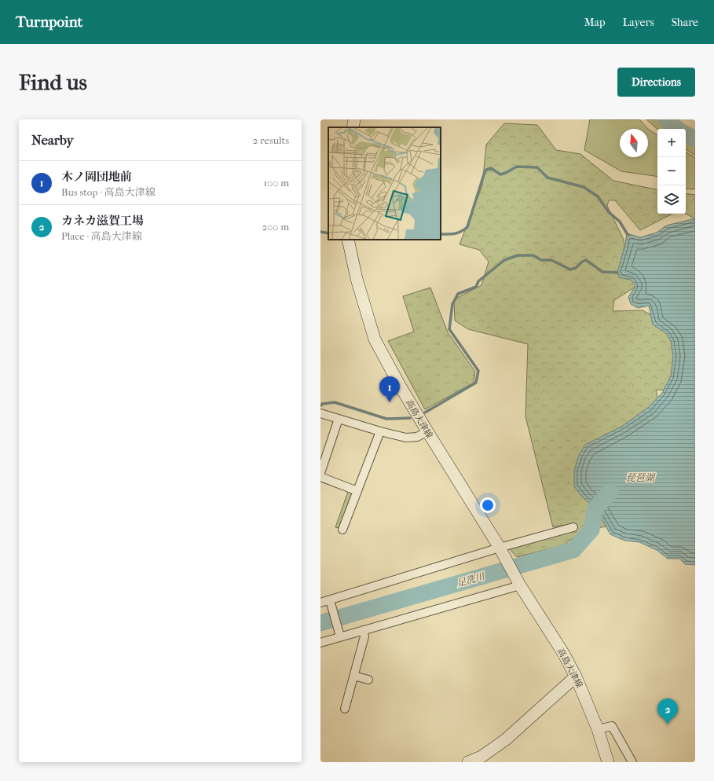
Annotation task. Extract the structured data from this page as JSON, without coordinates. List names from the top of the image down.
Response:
{
  "streets": {
    "main road": ["高島大津線"]
  },
  "water": ["琵琶湖", "足洗川"],
  "north": "top",
  "page": {
    "header": "Turnpoint",
    "nav": ["Map", "Layers", "Share"],
    "buttons": "Directions",
    "title": "Find us",
    "heading": ["Nearby", "2 results"],
    "map_buttons": ["+", "−"],
    "list": [
      {
        "mark": "1",
        "name": "木ノ岡団地前",
        "note": "Bus stop · 高島大津線",
        "value": "100 m"
      },
      {
        "mark": "2",
        "name": "カネカ滋賀工場",
        "note": "Place · 高島大津線",
        "value": "200 m"
      }
    ],
    "pins": ["1", "2"]
  }
}
